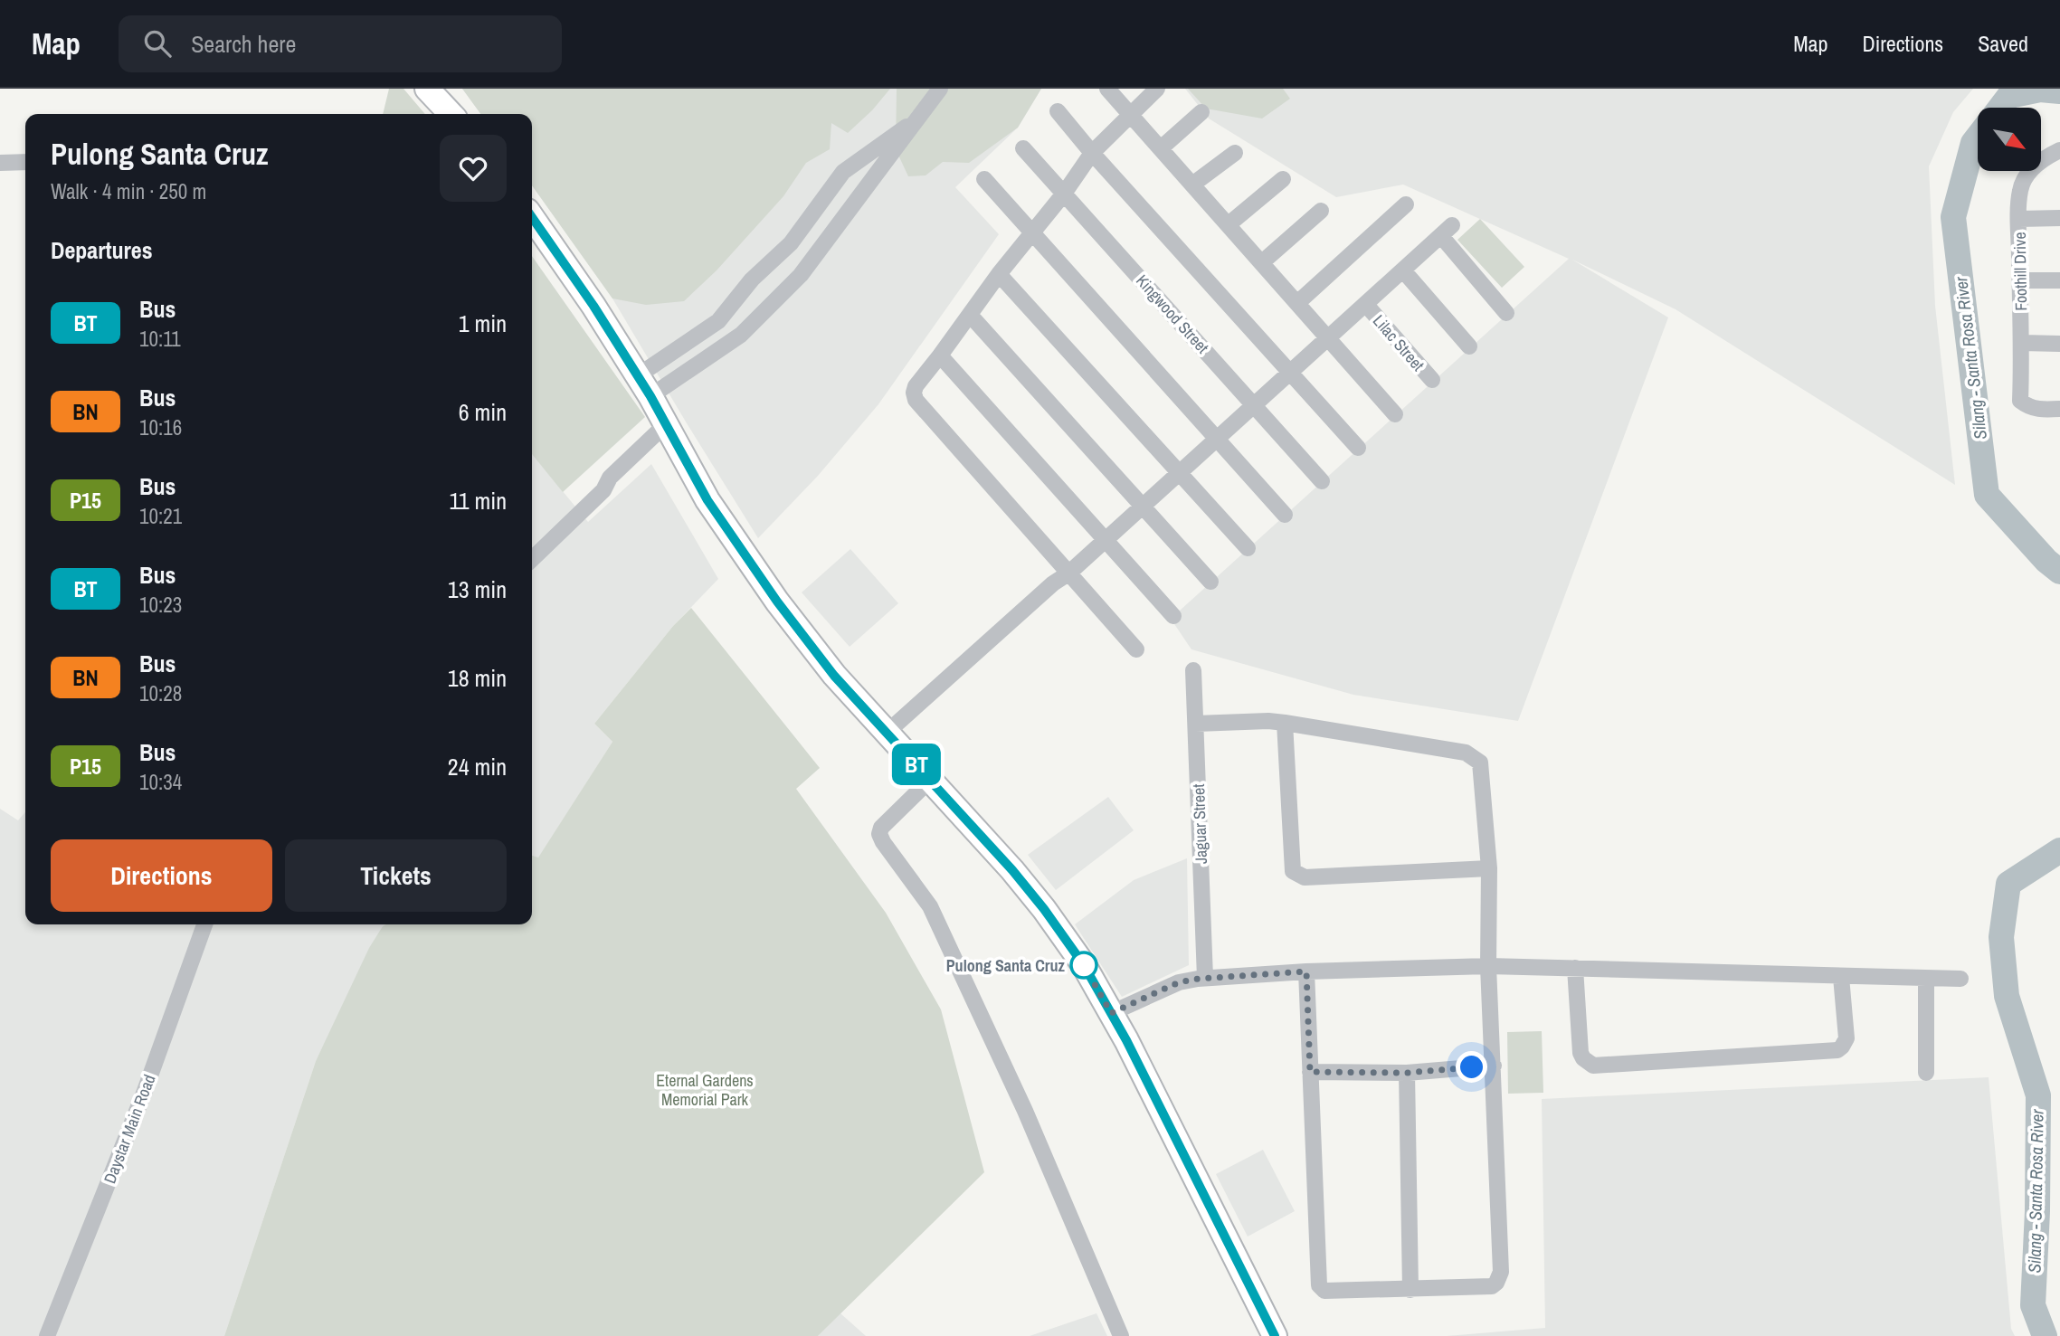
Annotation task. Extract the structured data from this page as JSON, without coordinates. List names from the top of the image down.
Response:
{
  "streets": {
    "street": [
      "Foothill Drive",
      "Kingwood Street",
      "Lilac Street",
      "Jaguar Street",
      "Daystar Main Road"
    ]
  },
  "water": ["Silang - Santa Rosa River"],
  "parks": ["Eternal Gardens Memorial Park"],
  "places": ["Pulong Santa Cruz"],
  "lines": ["bus line BT"],
  "north": "bottom right",
  "page": {
    "header": "Map",
    "search": "Search here",
    "nav": ["Map", "Directions", "Saved"],
    "on_map": "BT",
    "heading": [
      ["Pulong Santa Cruz", "Walk · 4 min · 250 m"],
      "Departures"
    ],
    "list": [
      {
        "mark": "BT",
        "name": "Bus",
        "note": "10:11",
        "value": "1 min"
      },
      {
        "mark": "BN",
        "name": "Bus",
        "note": "10:16",
        "value": "6 min"
      },
      {
        "mark": "P15",
        "name": "Bus",
        "note": "10:21",
        "value": "11 min"
      },
      {
        "mark": "BT",
        "name": "Bus",
        "note": "10:23",
        "value": "13 min"
      },
      {
        "mark": "BN",
        "name": "Bus",
        "note": "10:28",
        "value": "18 min"
      },
      {
        "mark": "P15",
        "name": "Bus",
        "note": "10:34",
        "value": "24 min"
      }
    ],
    "buttons": ["Directions", "Tickets"]
  }
}
